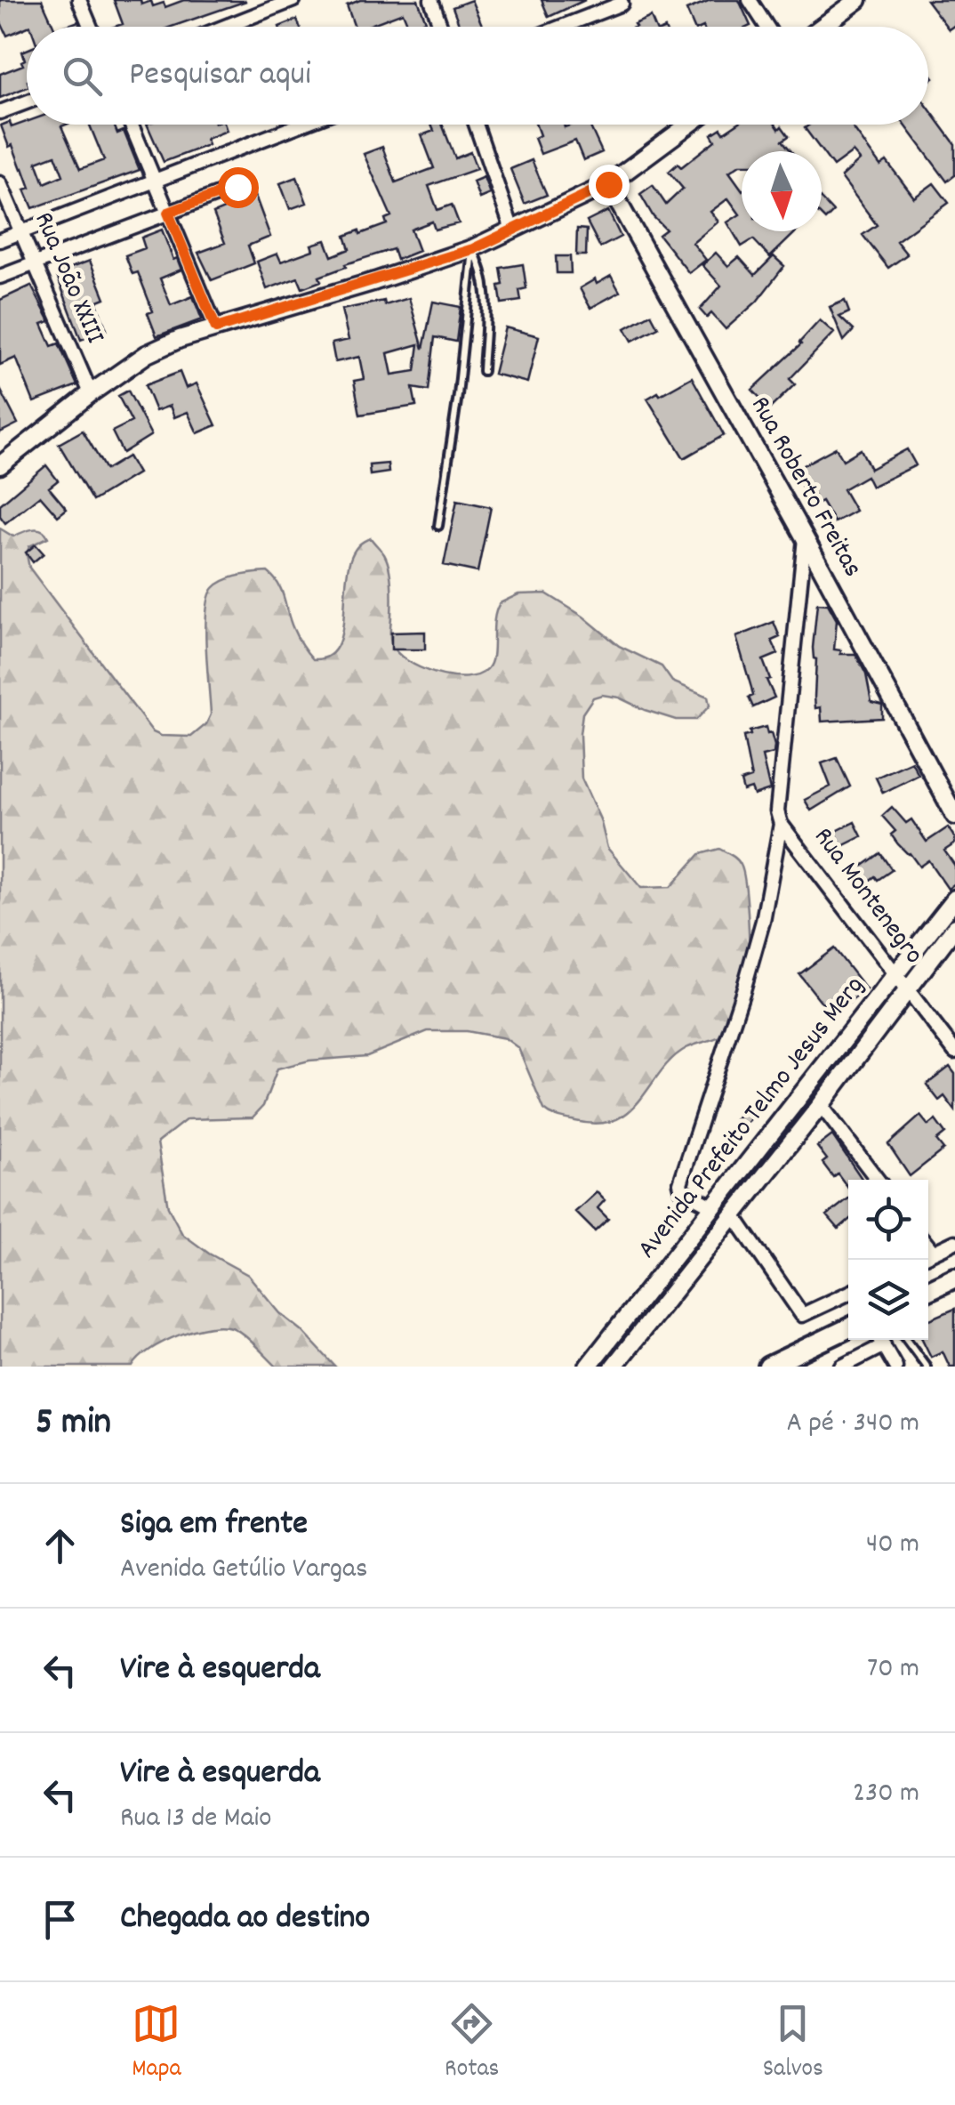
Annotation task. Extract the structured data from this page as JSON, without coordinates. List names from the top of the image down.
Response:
{
  "streets": {
    "main road": ["Rua Roberto Freitas", "Avenida Prefeito Telmo Jesus Merg"],
    "street": ["Rua João XXIII", "Rua Montenegro"]
  },
  "crossings": [
    ["Rua Montenegro", "Avenida Prefeito Telmo Jesus Merg"]
  ],
  "north": "bottom",
  "page": {
    "search": "Pesquisar aqui",
    "heading": ["5 min", "A pé · 340 m"],
    "list": [
      ["Siga em frente", "Avenida Getúlio Vargas", "40 m"],
      ["Vire à esquerda", "70 m"],
      ["Vire à esquerda", "Rua 13 de Maio", "230 m"],
      "Chegada ao destino"
    ],
    "nav": ["Mapa", "Rotas", "Salvos"]
  }
}
